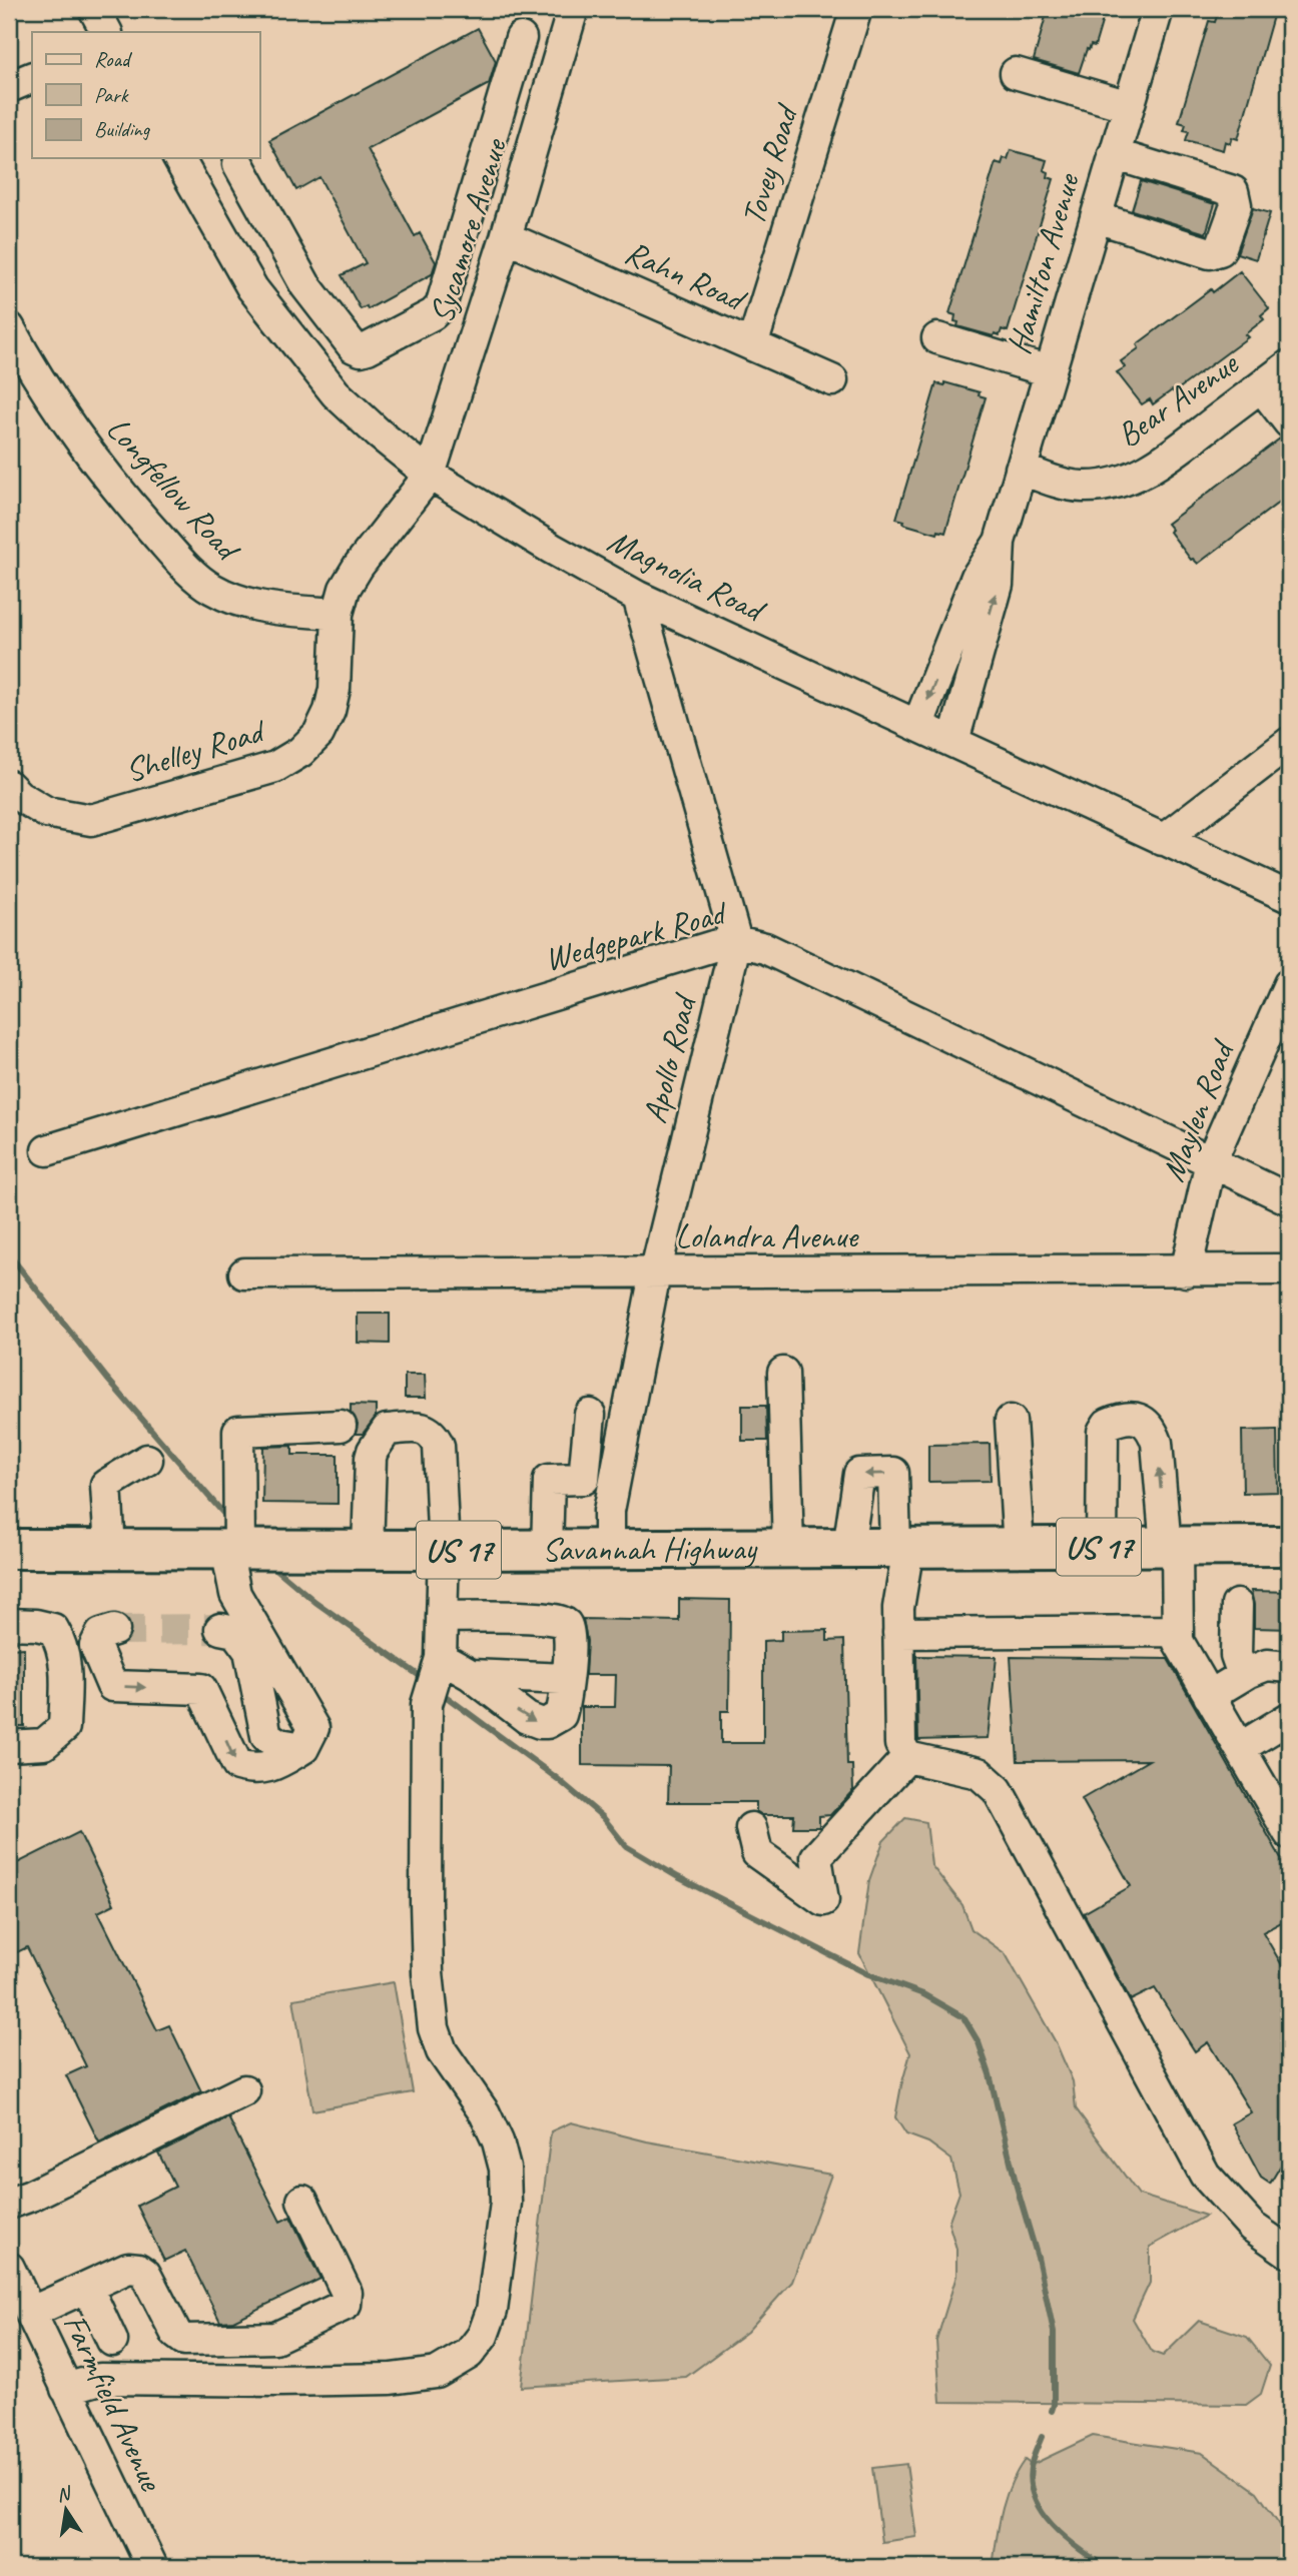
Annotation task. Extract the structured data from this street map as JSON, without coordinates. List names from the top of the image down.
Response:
{
  "streets": {
    "highway": ["US 17", "Savannah Highway"],
    "street": [
      "Tovey Road",
      "Sycamore Avenue",
      "Hamilton Avenue",
      "Rahn Road",
      "Bear Avenue",
      "Longfellow Road",
      "Magnolia Road",
      "Shelley Road",
      "Wedgepark Road",
      "Apollo Road",
      "Maylen Road",
      "Lolandra Avenue",
      "Farmfield Avenue"
    ]
  },
  "crossings": [
    ["Tovey Road", "Rahn Road"],
    ["Sycamore Avenue", "Rahn Road"],
    ["Sycamore Avenue", "Magnolia Road"],
    ["Sycamore Avenue", "Shelley Road"],
    ["Hamilton Avenue", "Bear Avenue"],
    ["Hamilton Avenue", "Magnolia Road"],
    ["Longfellow Road", "Shelley Road"],
    ["Magnolia Road", "Shelley Road"],
    ["Magnolia Road", "Apollo Road"],
    ["Wedgepark Road", "Apollo Road"],
    ["Wedgepark Road", "Maylen Road"],
    ["Apollo Road", "Lolandra Avenue"],
    ["Apollo Road", "Savannah Highway"],
    ["Maylen Road", "Lolandra Avenue"]
  ],
  "legend": ["Road", "Park", "Building"],
  "north": "top"
}
